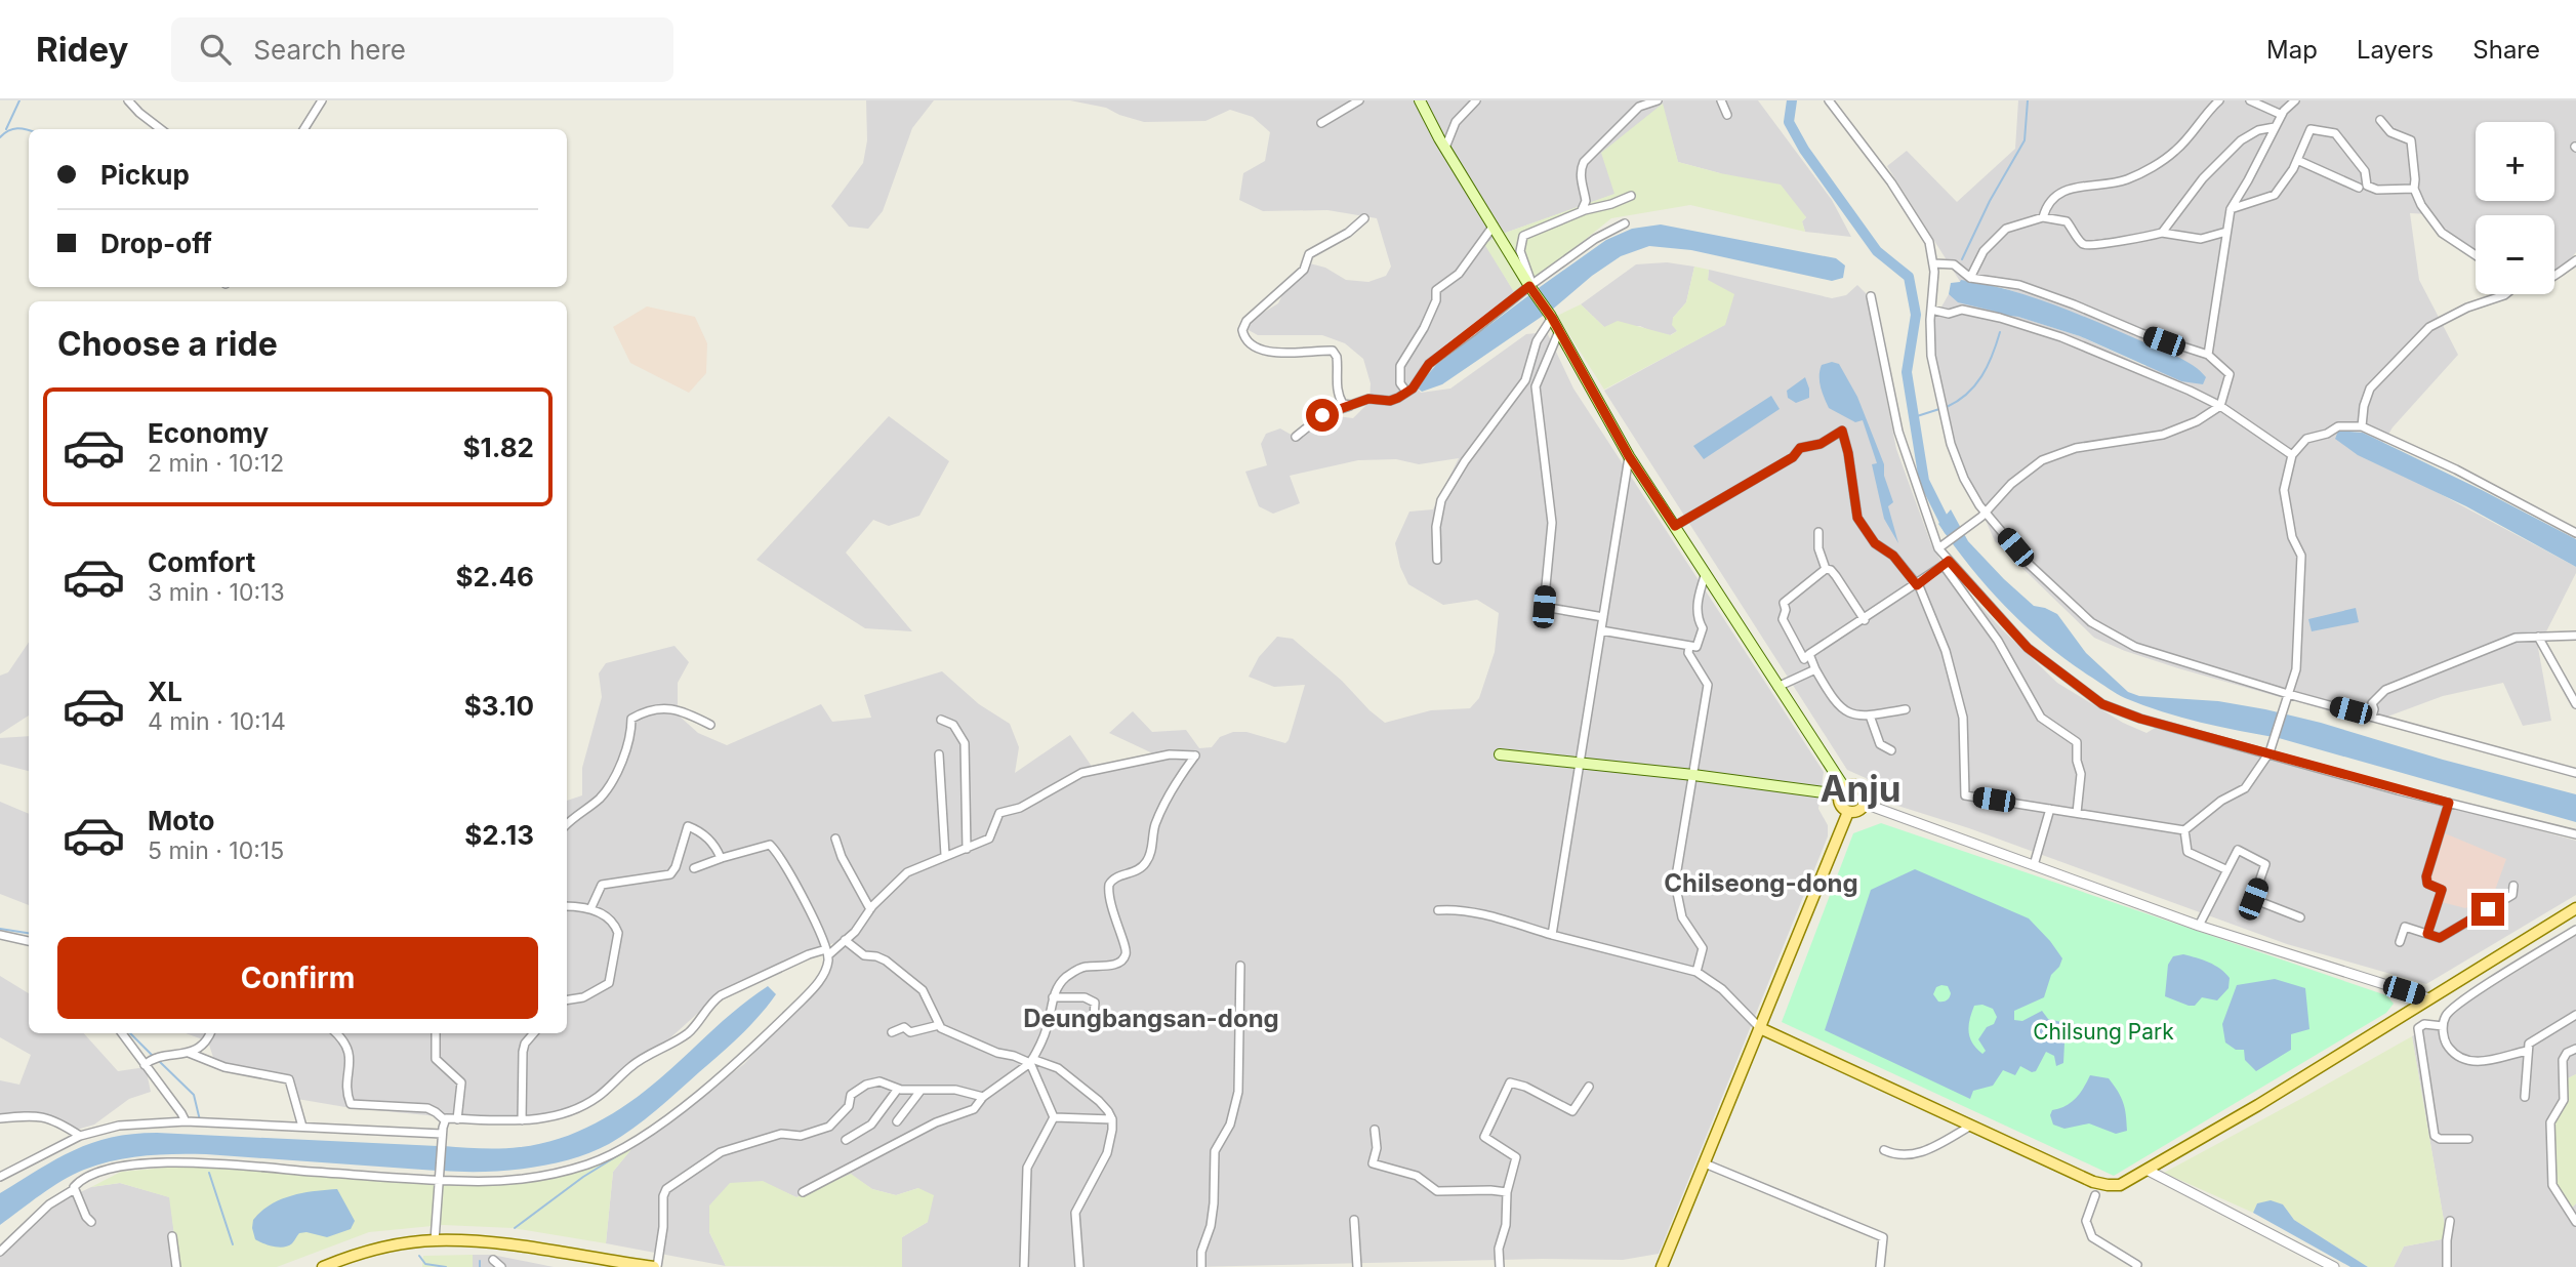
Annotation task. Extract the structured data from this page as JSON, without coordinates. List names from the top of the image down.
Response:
{
  "districts": ["Anju", "Chilseong-dong", "Deungbangsan-dong"],
  "parks": ["Chilsung Park"],
  "page": {
    "header": "Ridey",
    "search": "Search here",
    "nav": ["Map", "Layers", "Share"],
    "map_buttons": ["+", "−"],
    "banner": ["Pickup", "Drop-off"],
    "heading": "Choose a ride",
    "list": [
      {
        "name": "Economy",
        "note": "2 min · 10:12",
        "value": "$1.82"
      },
      {
        "name": "Comfort",
        "note": "3 min · 10:13",
        "value": "$2.46"
      },
      {
        "name": "XL",
        "note": "4 min · 10:14",
        "value": "$3.10"
      },
      {
        "name": "Moto",
        "note": "5 min · 10:15",
        "value": "$2.13"
      }
    ],
    "buttons": "Confirm"
  }
}
